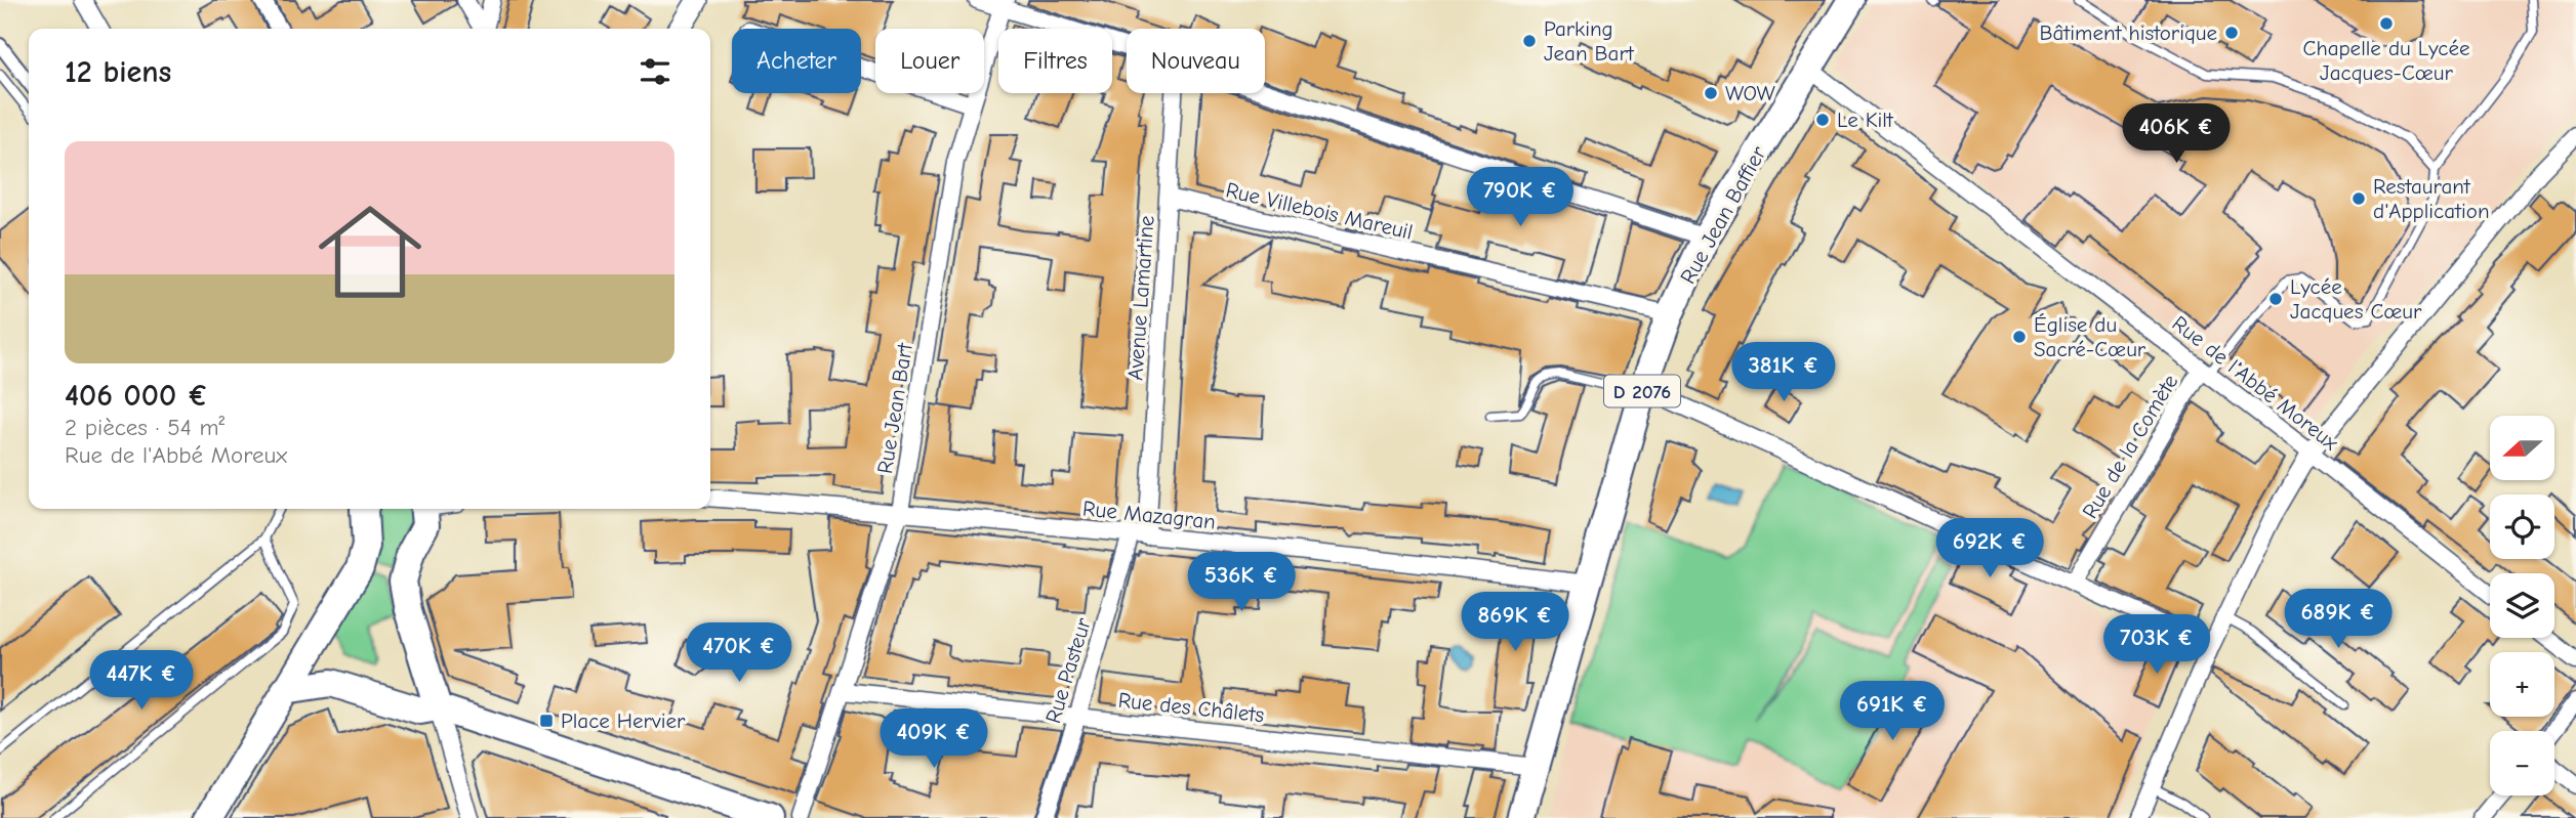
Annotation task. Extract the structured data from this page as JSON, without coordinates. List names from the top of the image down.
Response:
{
  "streets": {
    "main road": ["Rue Jean Baffier", "D 2076"],
    "street": [
      "Rue Villebois Mareuil",
      "Avenue Lamartine",
      "Rue de l'Abbé Moreux",
      "Rue Jean Bart",
      "Rue de la Comète",
      "Rue Mazagran",
      "Rue Pasteur",
      "Rue des Châlets"
    ]
  },
  "crossings": [
    ["Rue Villebois Mareuil", "Rue Jean Baffier"],
    ["Rue Villebois Mareuil", "Avenue Lamartine"],
    ["Rue Jean Baffier", "Rue de l'Abbé Moreux"],
    ["Rue Jean Baffier", "Rue Mazagran"],
    ["Rue Jean Baffier", "Rue des Châlets"],
    ["Avenue Lamartine", "Rue Mazagran"],
    ["Avenue Lamartine", "Rue Pasteur"],
    ["Rue de l'Abbé Moreux", "Rue de la Comète"],
    ["Rue Jean Bart", "Rue Mazagran"],
    ["Rue Jean Bart", "Rue des Châlets"],
    ["Rue Mazagran", "Rue Pasteur"],
    ["Rue Pasteur", "Rue des Châlets"]
  ],
  "places": {
    "other": [
      "Chapelle du Lycée Jacques-Cœur",
      "Bâtiment historique",
      "Parking Jean Bart",
      "WOW",
      "Le Kilt",
      "Restaurant d'Application",
      "Lycée Jacques Cœur",
      "Église du Sacré-Cœur"
    ],
    "transit": ["Place Hervier"]
  },
  "north": "left",
  "page": {
    "chip": [
      "Acheter",
      "Louer",
      "Filtres",
      "Nouveau"
    ],
    "heading": "12 biens",
    "price": [
      "406K €",
      "790K €",
      "381K €",
      "692K €",
      "536K €",
      "689K €",
      "869K €",
      "703K €",
      "470K €",
      "447K €",
      "691K €",
      "409K €"
    ],
    "list": [
      {
        "name": "406 000 €",
        "note": "2 pièces · 54 m² · Rue de l'Abbé Moreux"
      }
    ],
    "map_buttons": ["+", "−"]
  }
}
